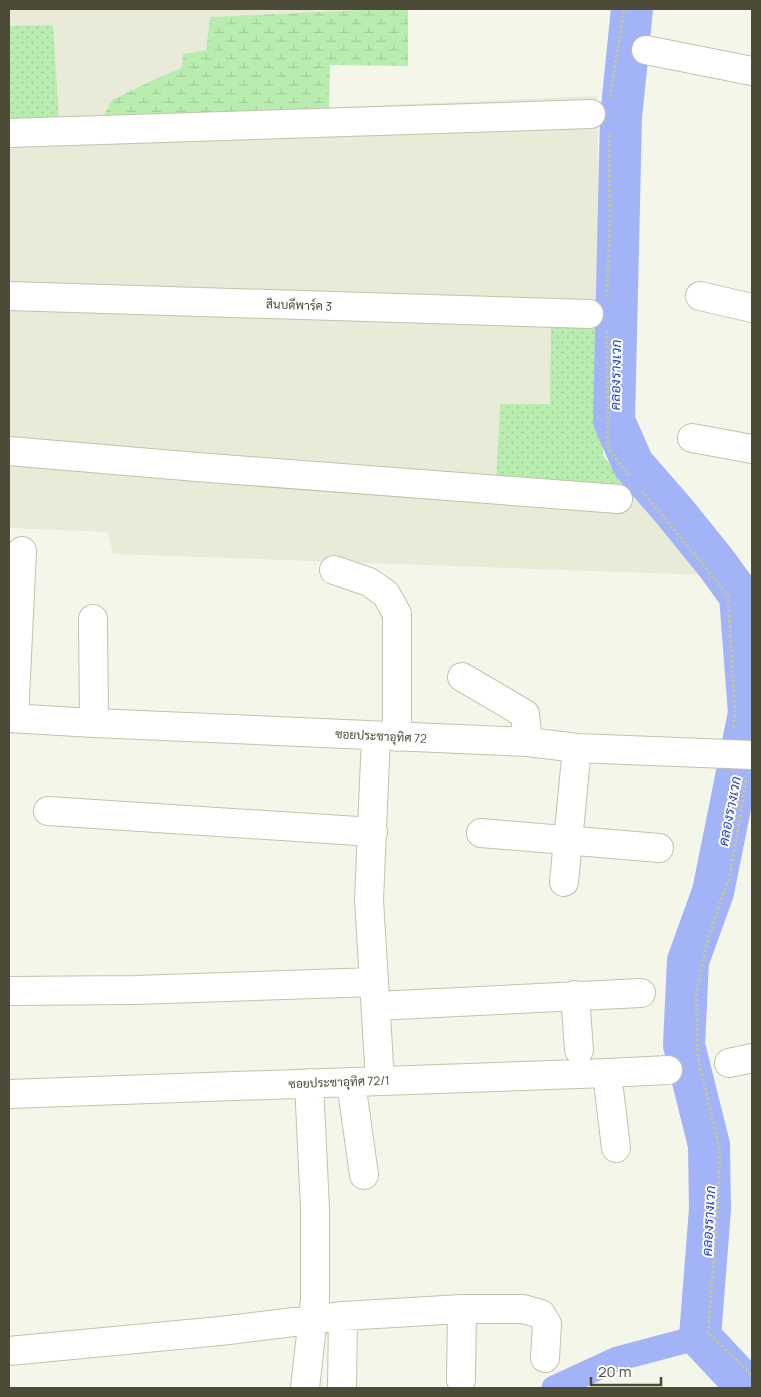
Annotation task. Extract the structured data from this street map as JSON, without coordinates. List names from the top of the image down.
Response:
{
  "streets": {
    "street": ["สินบดีพาร์ค 3", "ซอยประชาอุทิศ 72", "ซอยประชาอุทิศ 72/1"]
  },
  "water": ["คลองรางเวก"],
  "scale_bar": "20 m"
}
